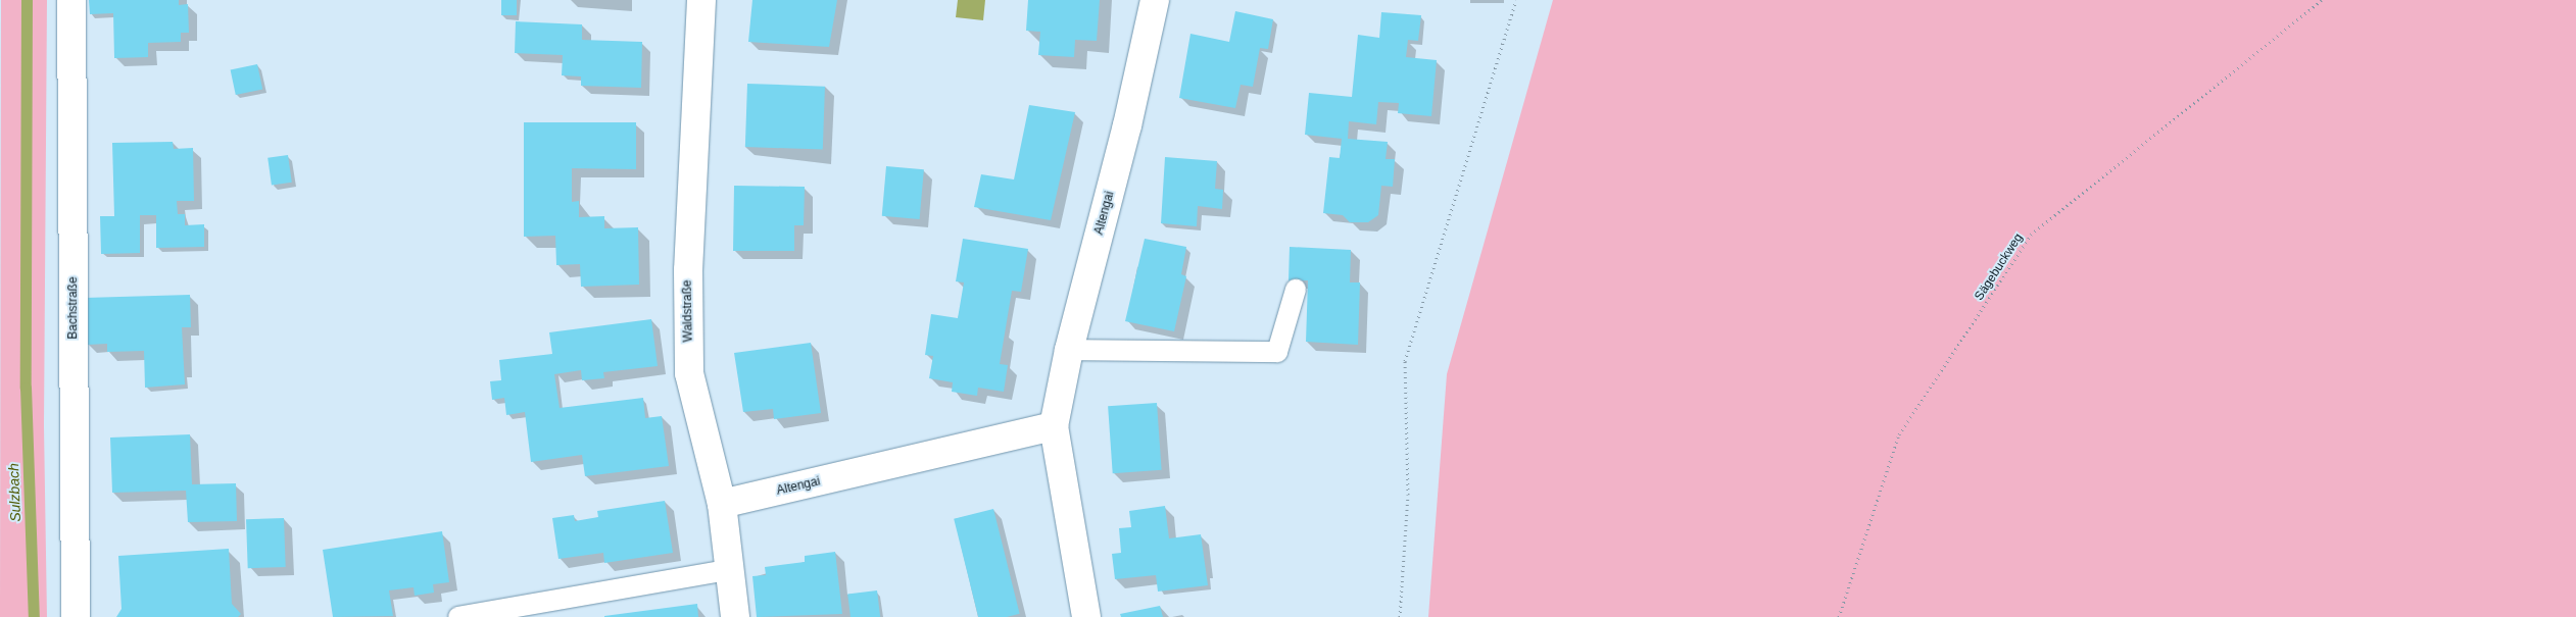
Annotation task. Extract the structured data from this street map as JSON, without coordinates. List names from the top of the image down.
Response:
{
  "streets": {
    "street": ["Altengai", "Bachstraße", "Waldstraße"],
    "path": ["Sägebuckweg"]
  },
  "crossings": [
    ["Altengai", "Waldstraße"]
  ],
  "water": ["Sulzbach"]
}
